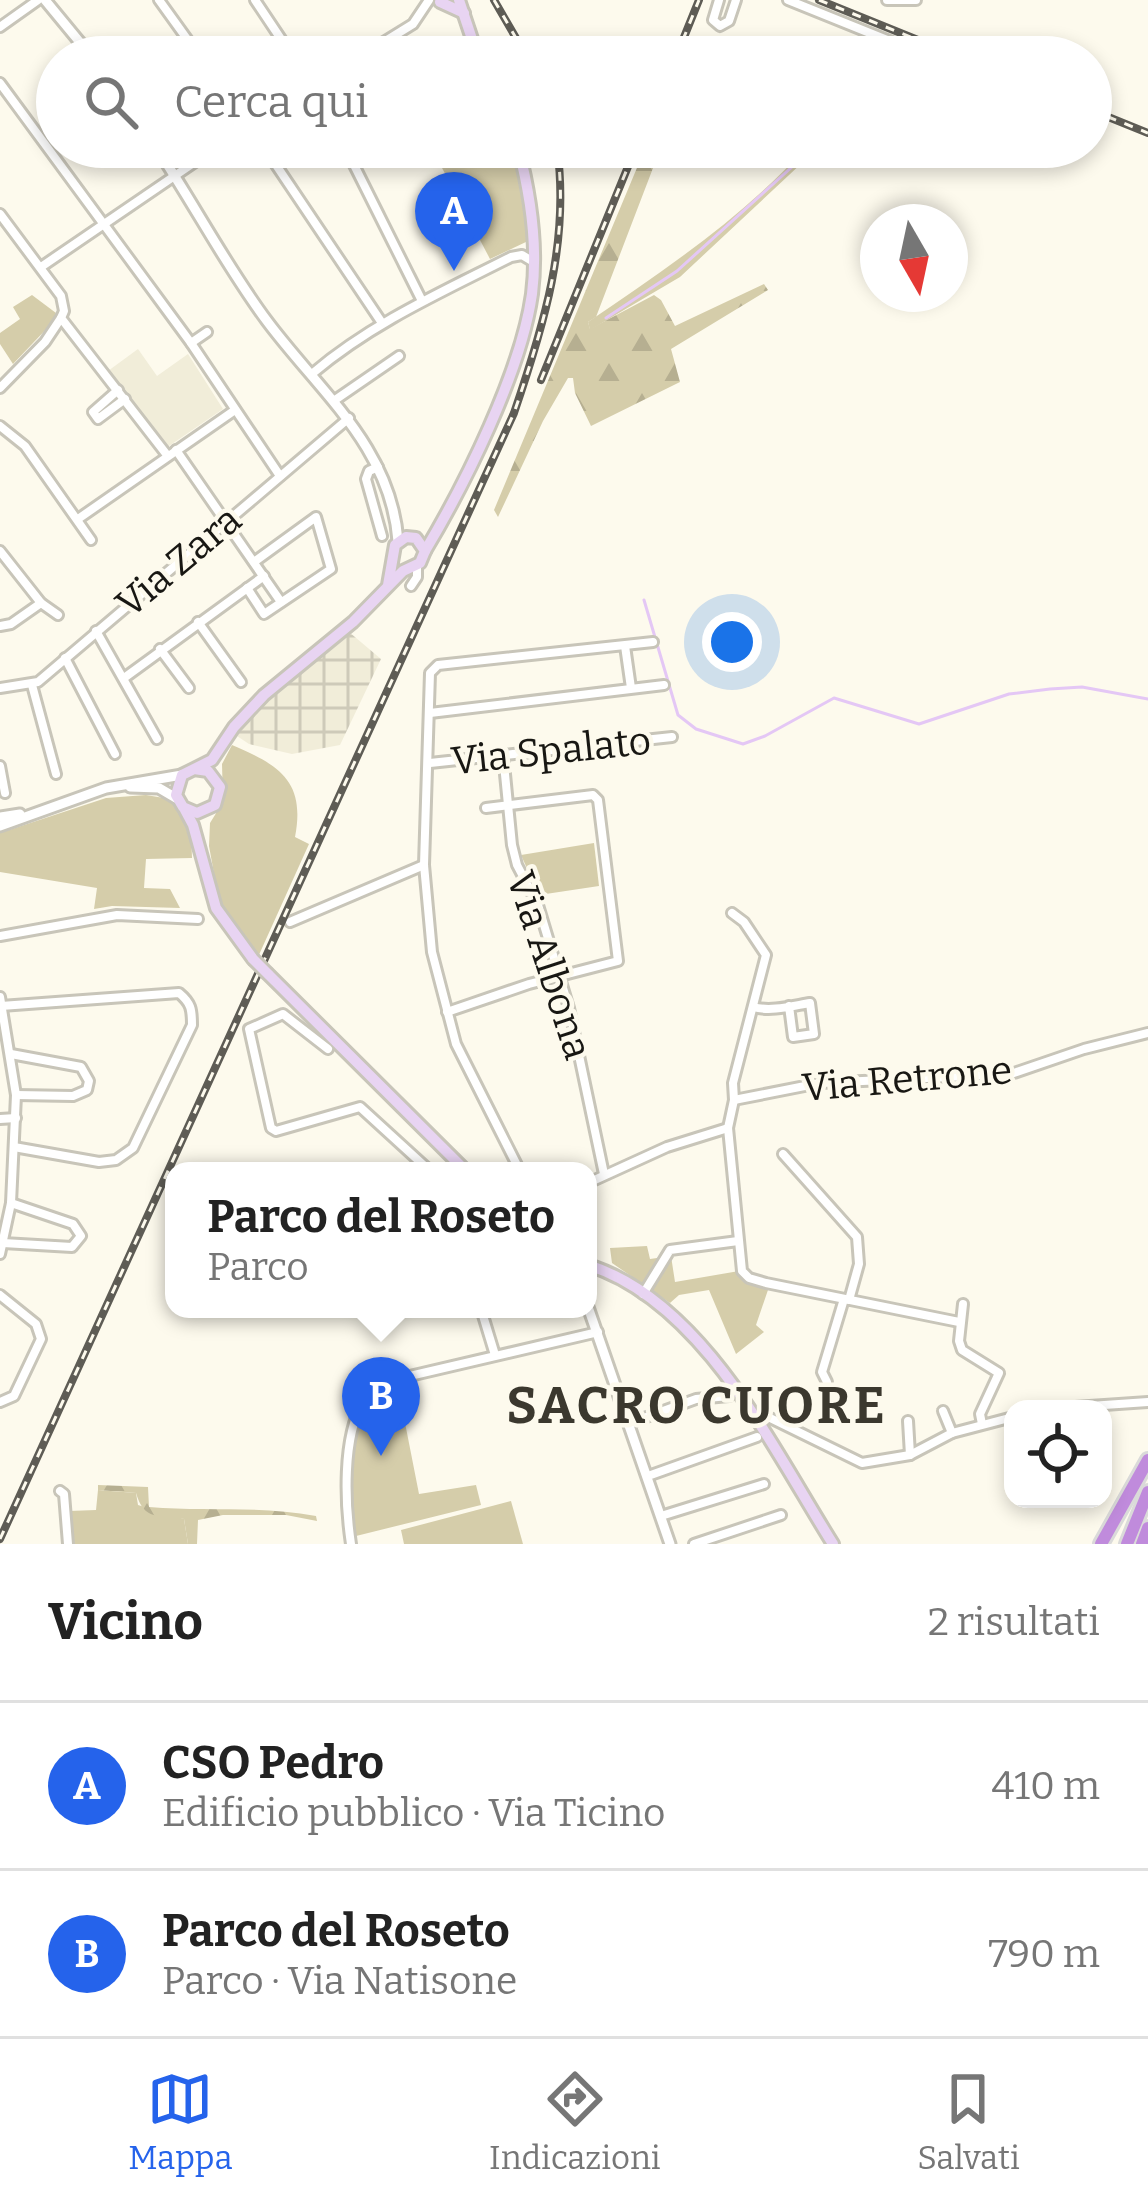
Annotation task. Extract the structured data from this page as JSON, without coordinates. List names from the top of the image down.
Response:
{
  "streets": {
    "street": [
      "Via Zara",
      "Via Spalato",
      "Via Albona",
      "Via Retrone"
    ]
  },
  "crossings": [
    ["Via Spalato", "Via Albona"]
  ],
  "districts": ["SACRO CUORE"],
  "north": "bottom",
  "page": {
    "search": "Cerca qui",
    "pins": ["A", "B"],
    "popup": ["Parco del Roseto", "Parco"],
    "heading": ["Vicino", "2 risultati"],
    "list": [
      {
        "mark": "A",
        "name": "CSO Pedro",
        "note": "Edificio pubblico · Via Ticino",
        "value": "410 m"
      },
      {
        "mark": "B",
        "name": "Parco del Roseto",
        "note": "Parco · Via Natisone",
        "value": "790 m"
      }
    ],
    "nav": ["Mappa", "Indicazioni", "Salvati"]
  }
}
